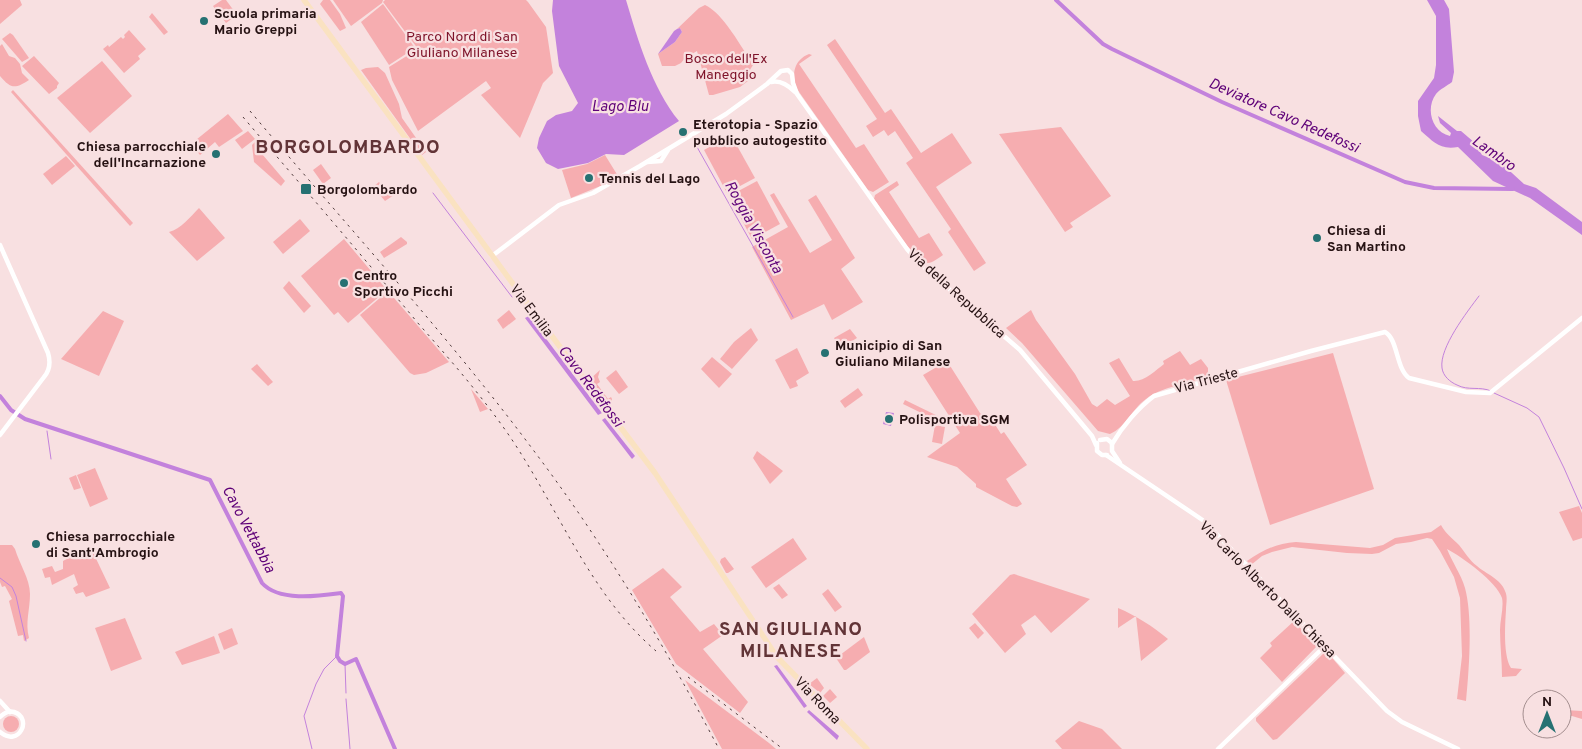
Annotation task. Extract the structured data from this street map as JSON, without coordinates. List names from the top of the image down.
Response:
{
  "streets": {
    "main road": ["Via Emilia", "Via Roma"],
    "street": ["Via della Repubblica", "Via Trieste", "Via Carlo Alberto Dalla Chiesa"]
  },
  "crossings": [
    ["Via della Repubblica", "Via Trieste"],
    ["Via della Repubblica", "Via Carlo Alberto Dalla Chiesa"],
    ["Via Emilia", "Via Roma"],
    ["Via Trieste", "Via Carlo Alberto Dalla Chiesa"]
  ],
  "districts": ["BORGOLOMBARDO", "SAN GIULIANO MILANESE"],
  "water": [
    "Lago Blu",
    "Deviatore Cavo Redefossi",
    "Lambro",
    "Roggia Visconta",
    "Cavo Redefossi",
    "Cavo Vettabbia"
  ],
  "parks": ["Parco Nord di San Giuliano Milanese", "Bosco dell'Ex Maneggio"],
  "places": {
    "other": [
      "Scuola primaria Mario Greppi",
      "Eterotopia - Spazio pubblico autogestito",
      "Chiesa parrocchiale dell'Incarnazione",
      "Tennis del Lago",
      "Chiesa di San Martino",
      "Centro Sportivo Picchi",
      "Municipio di San Giuliano Milanese",
      "Polisportiva SGM",
      "Chiesa parrocchiale di Sant'Ambrogio"
    ],
    "transit": ["Borgolombardo"]
  },
  "north": "top"
}
